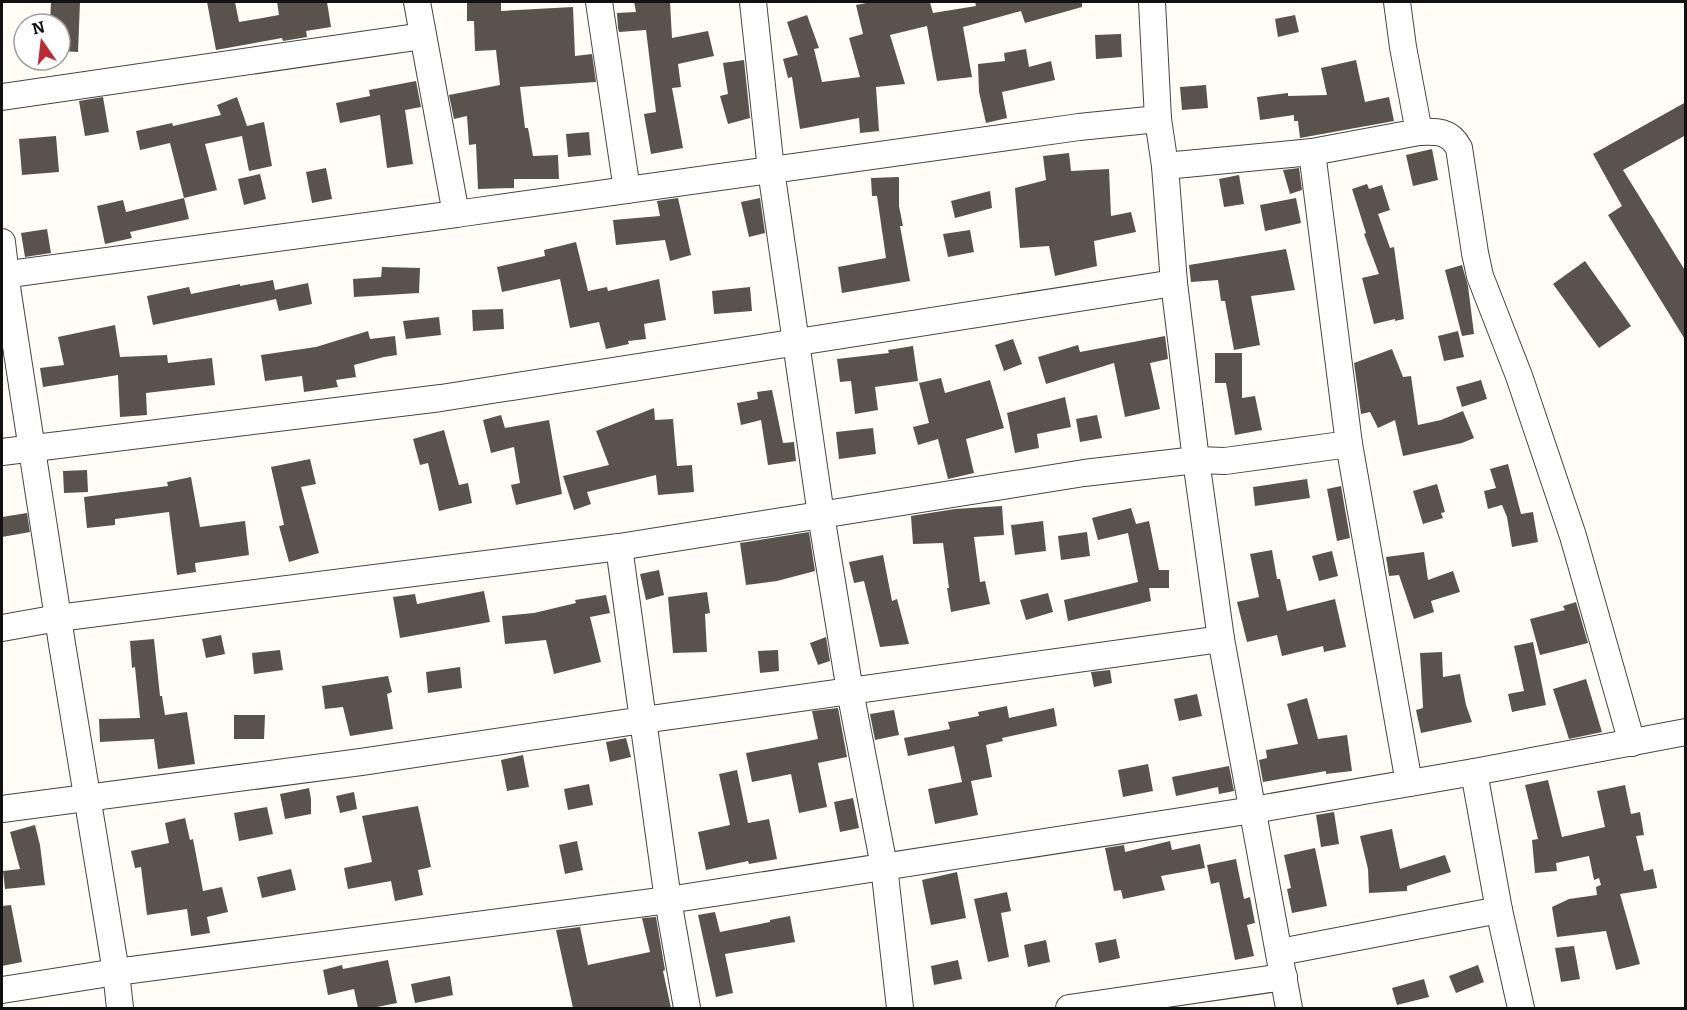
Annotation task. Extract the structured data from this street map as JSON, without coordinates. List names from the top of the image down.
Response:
{
  "north": "top"
}
